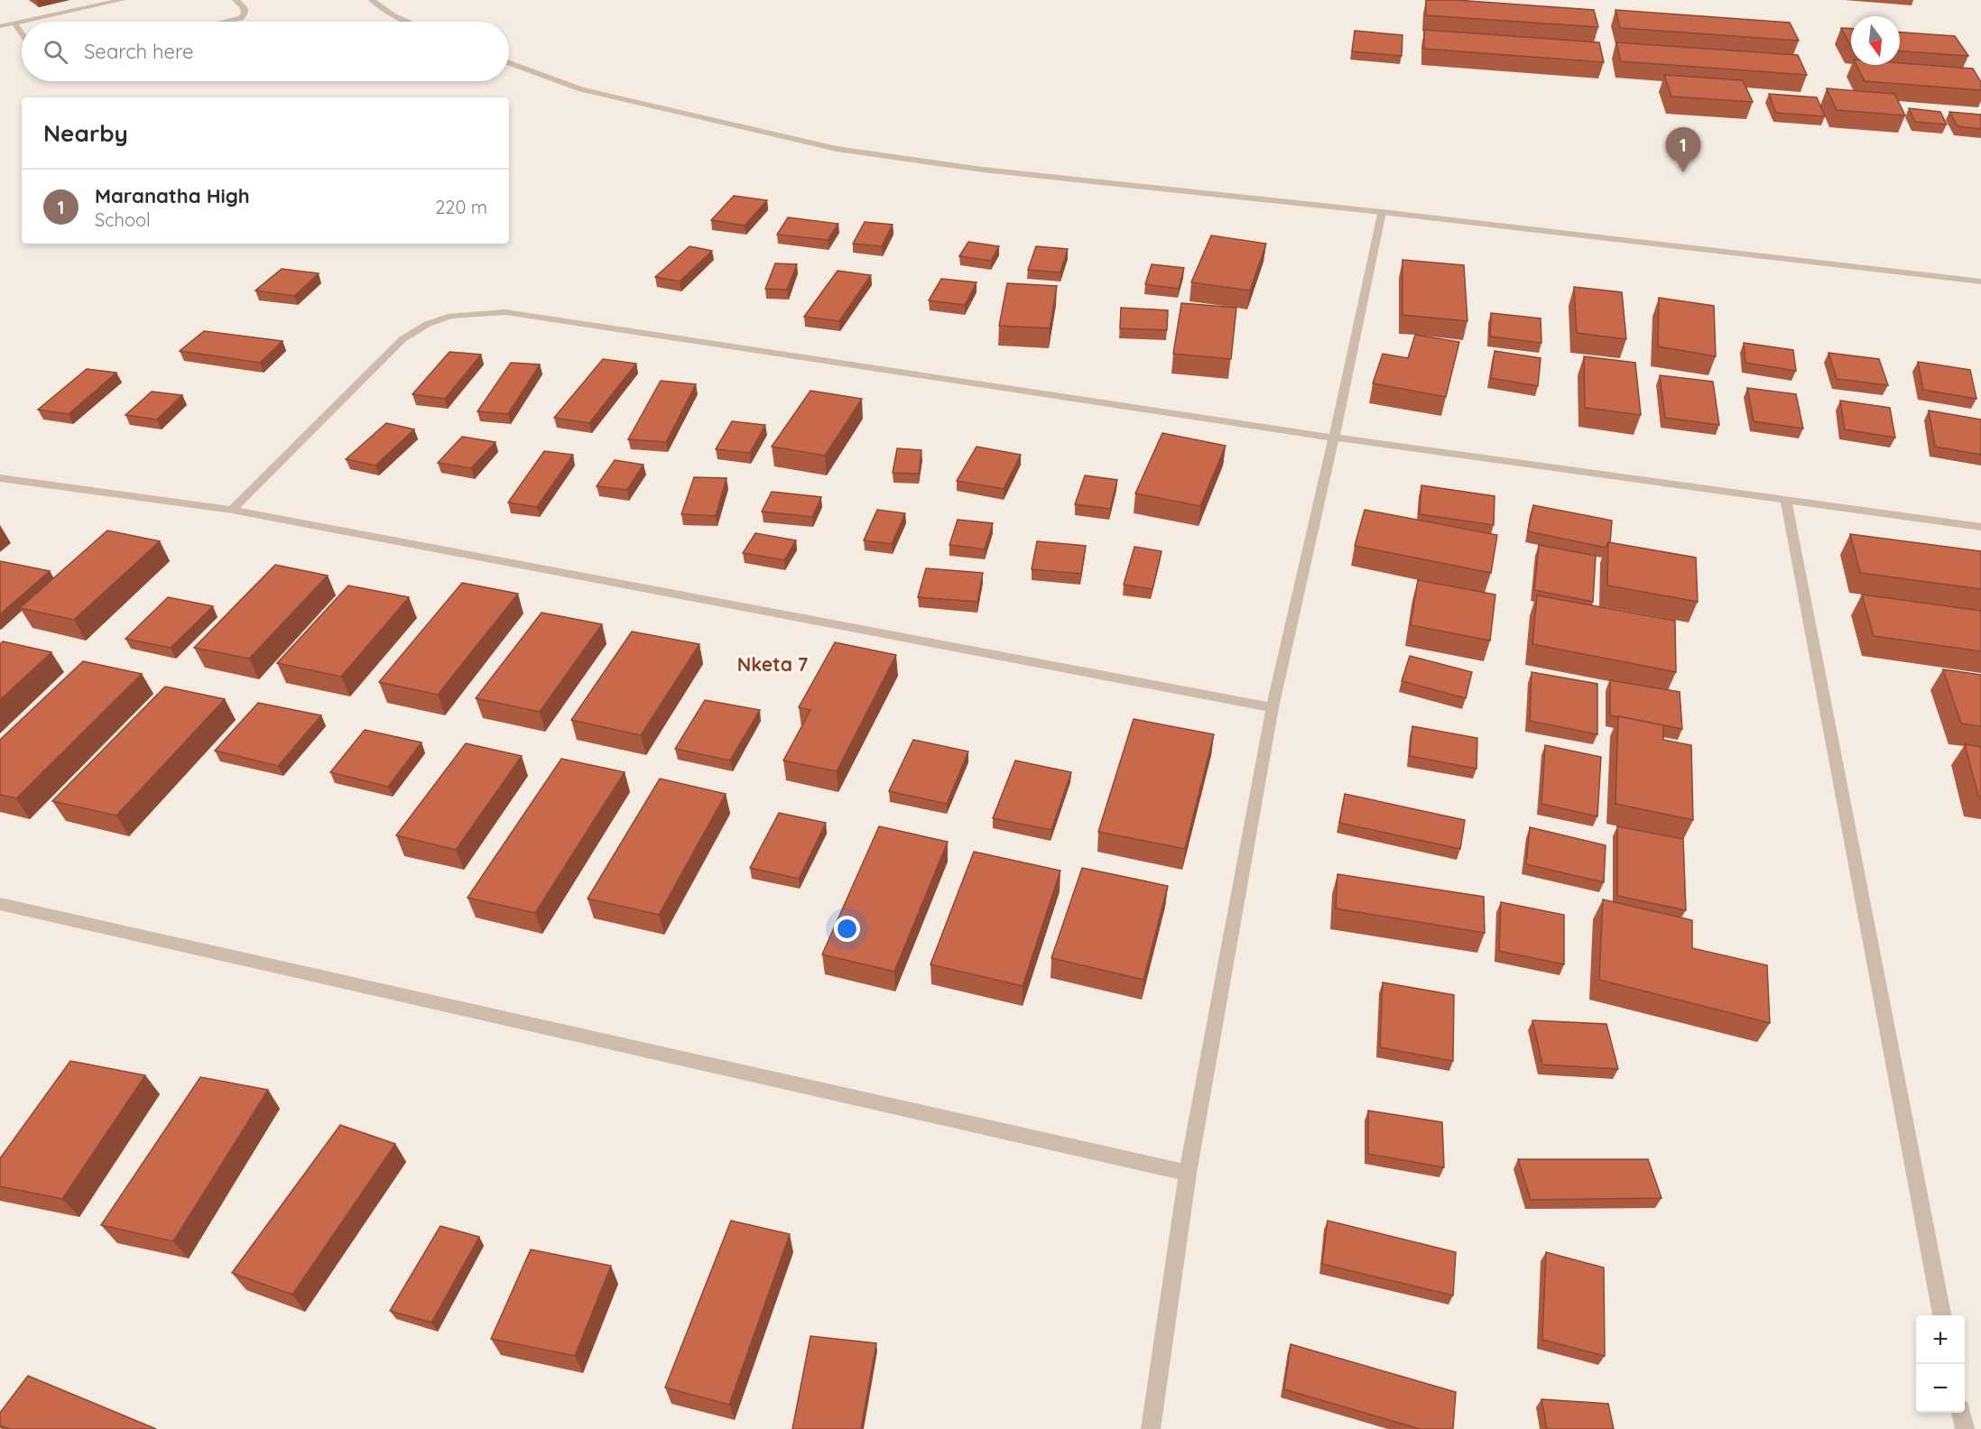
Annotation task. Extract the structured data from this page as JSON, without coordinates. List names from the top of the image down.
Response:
{
  "districts": ["Nketa 7"],
  "north": "bottom",
  "page": {
    "search": "Search here",
    "heading": "Nearby",
    "pins": "1",
    "list": [
      {
        "mark": "1",
        "name": "Maranatha High",
        "note": "School",
        "value": "220 m"
      }
    ],
    "map_buttons": ["+", "−"]
  }
}
